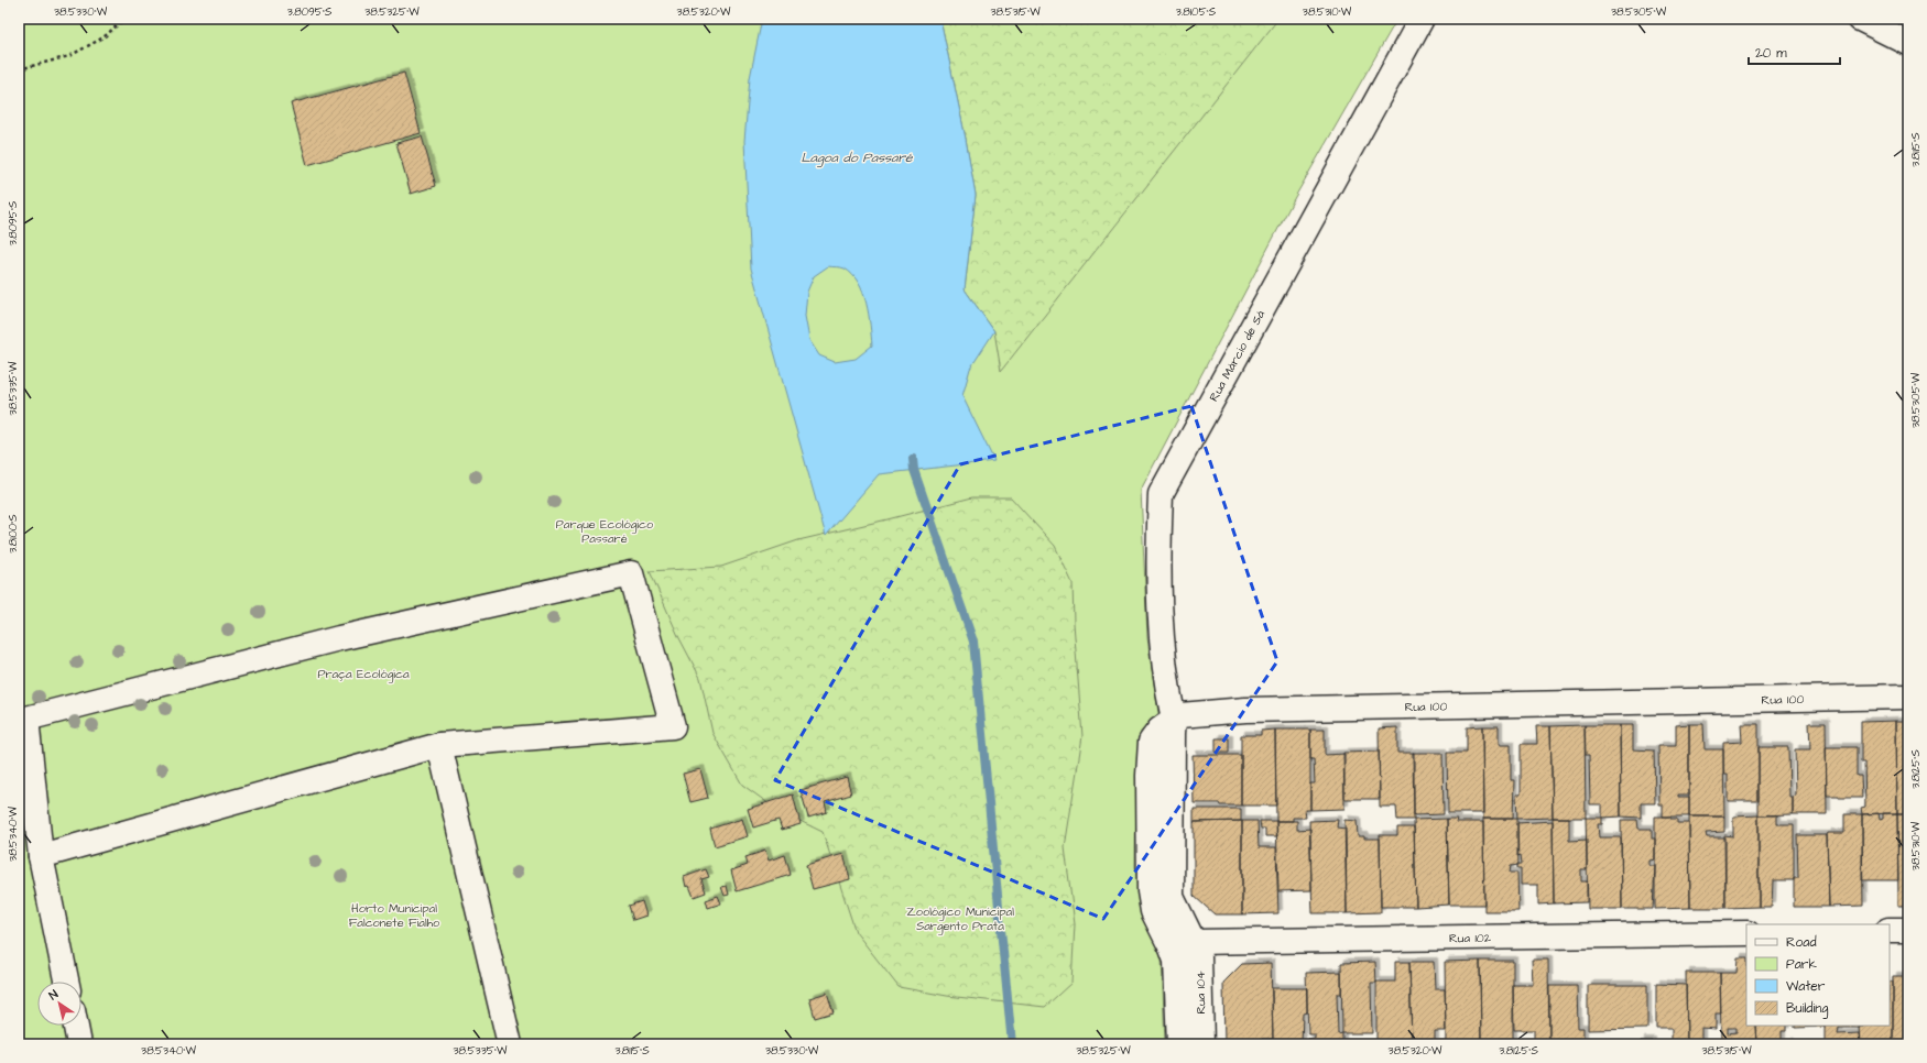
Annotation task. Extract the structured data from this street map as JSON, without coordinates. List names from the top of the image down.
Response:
{
  "streets": {
    "street": [
      "Rua Márcio de Sá",
      "Rua 100",
      "Rua 102",
      "Rua 104"
    ]
  },
  "crossings": [
    ["Rua Márcio de Sá", "Rua 100"],
    ["Rua 102", "Rua 104"]
  ],
  "water": ["Lagoa do Passaré"],
  "parks": [
    "Parque Ecológico Passaré",
    "Praça Ecológica",
    "Horto Municipal Falconete Fialho",
    "Zoológico Municipal Sargento Prata"
  ],
  "legend": [
    "Road",
    "Park",
    "Water",
    "Building"
  ],
  "scale_bar": "20 m",
  "north": "top left",
  "coordinates": [
    "38.5330°W",
    "3.8095°S",
    "38.5325°W",
    "38.5320°W",
    "38.5315°W",
    "3.8105°S",
    "38.5310°W",
    "38.5305°W",
    "3.8115°S",
    "38.5335°W",
    "3.8100°S",
    "3.8125°S",
    "38.5340°W"
  ]
}
